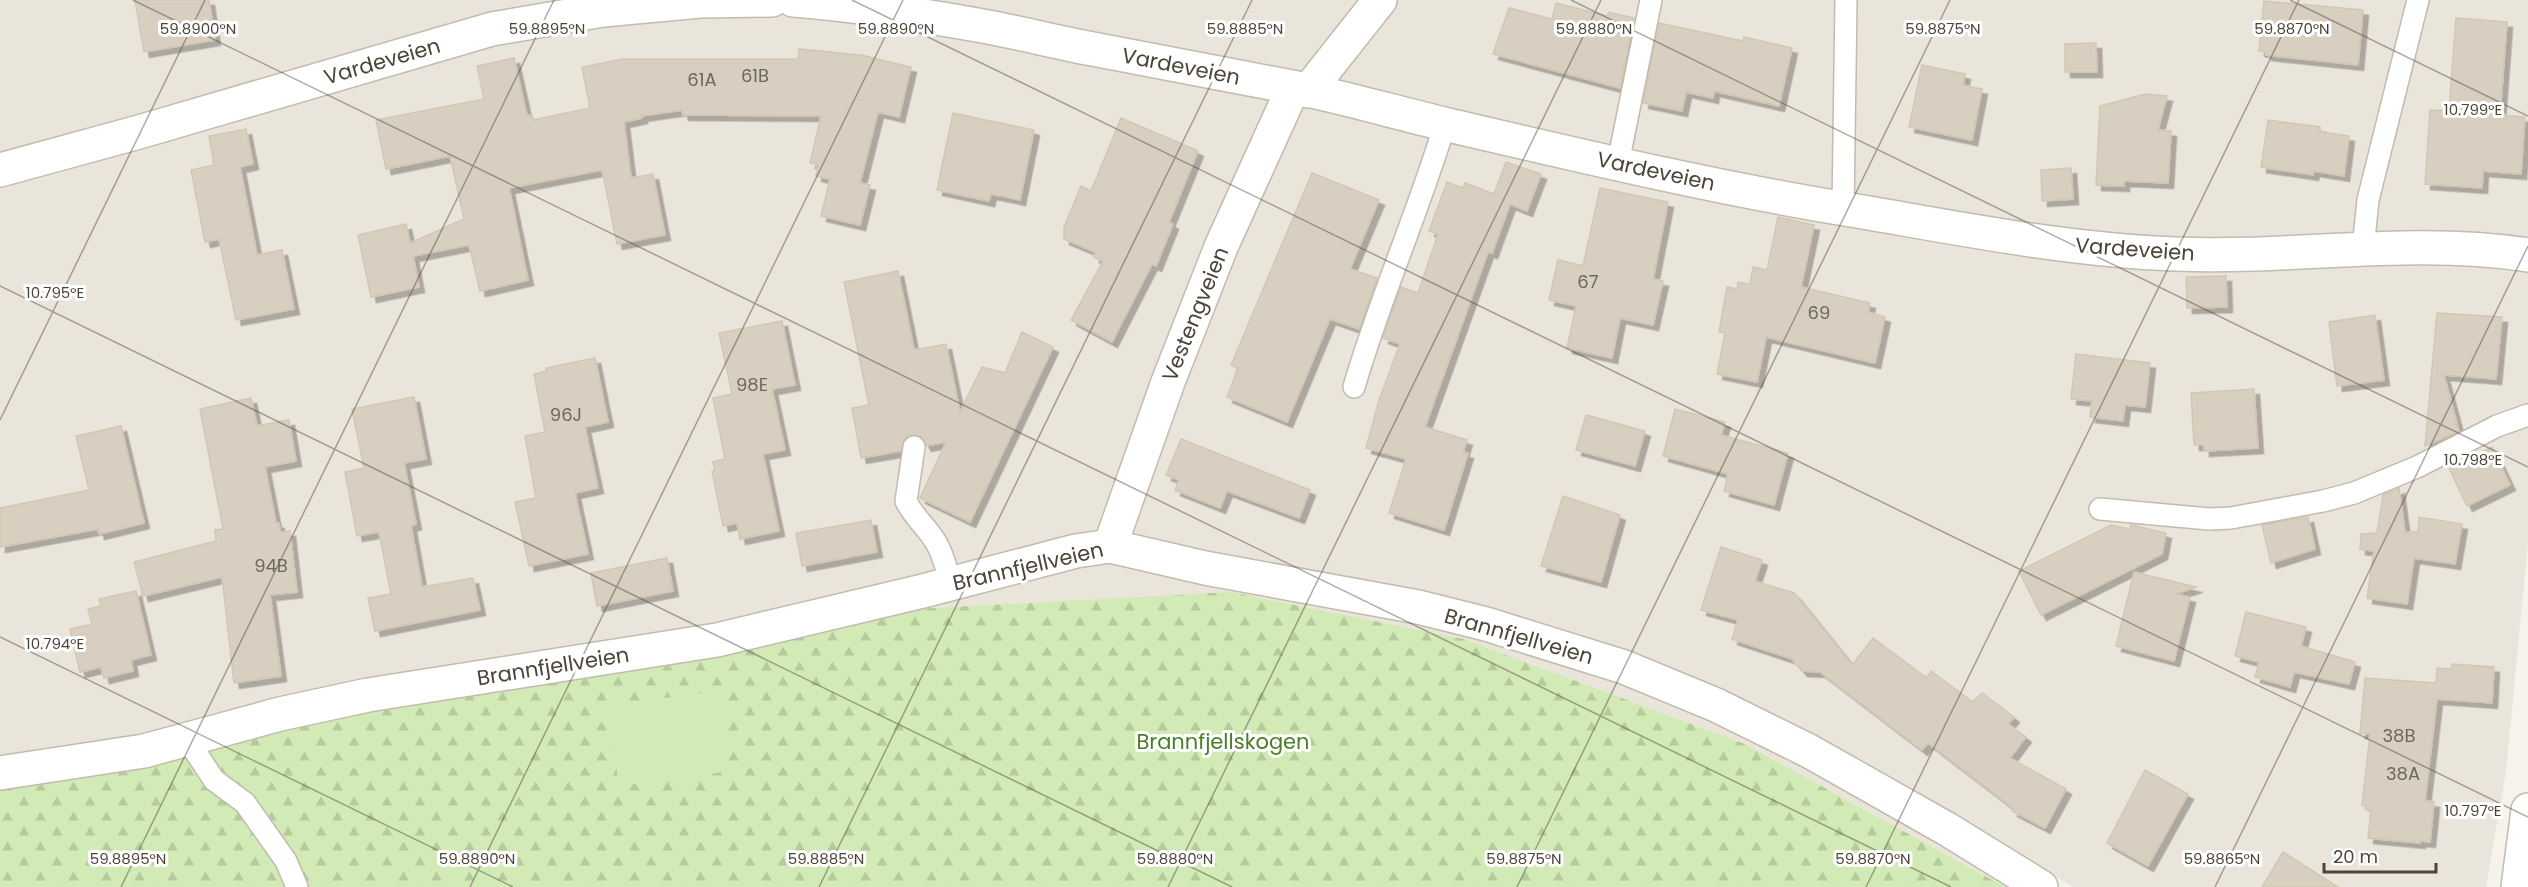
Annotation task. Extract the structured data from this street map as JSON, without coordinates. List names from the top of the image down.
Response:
{
  "streets": {
    "street": ["Vardeveien", "Vestengveien", "Brannfjellveien"]
  },
  "crossings": [
    ["Vardeveien", "Vestengveien"],
    ["Vestengveien", "Brannfjellveien"]
  ],
  "parks": ["Brannfjellskogen"],
  "house_numbers": [
    "61B",
    "61A",
    "67",
    "69",
    "98E",
    "96J",
    "94B",
    "38B",
    "38A"
  ],
  "scale_bar": "20 m",
  "coordinates": [
    "59.8870°N",
    "59.8900°N",
    "59.8895°N",
    "59.8890°N",
    "59.8885°N",
    "59.8880°N",
    "59.8875°N",
    "10.799°E",
    "10.795°E",
    "10.798°E",
    "10.794°E",
    "10.797°E",
    "59.8865°N"
  ]
}
